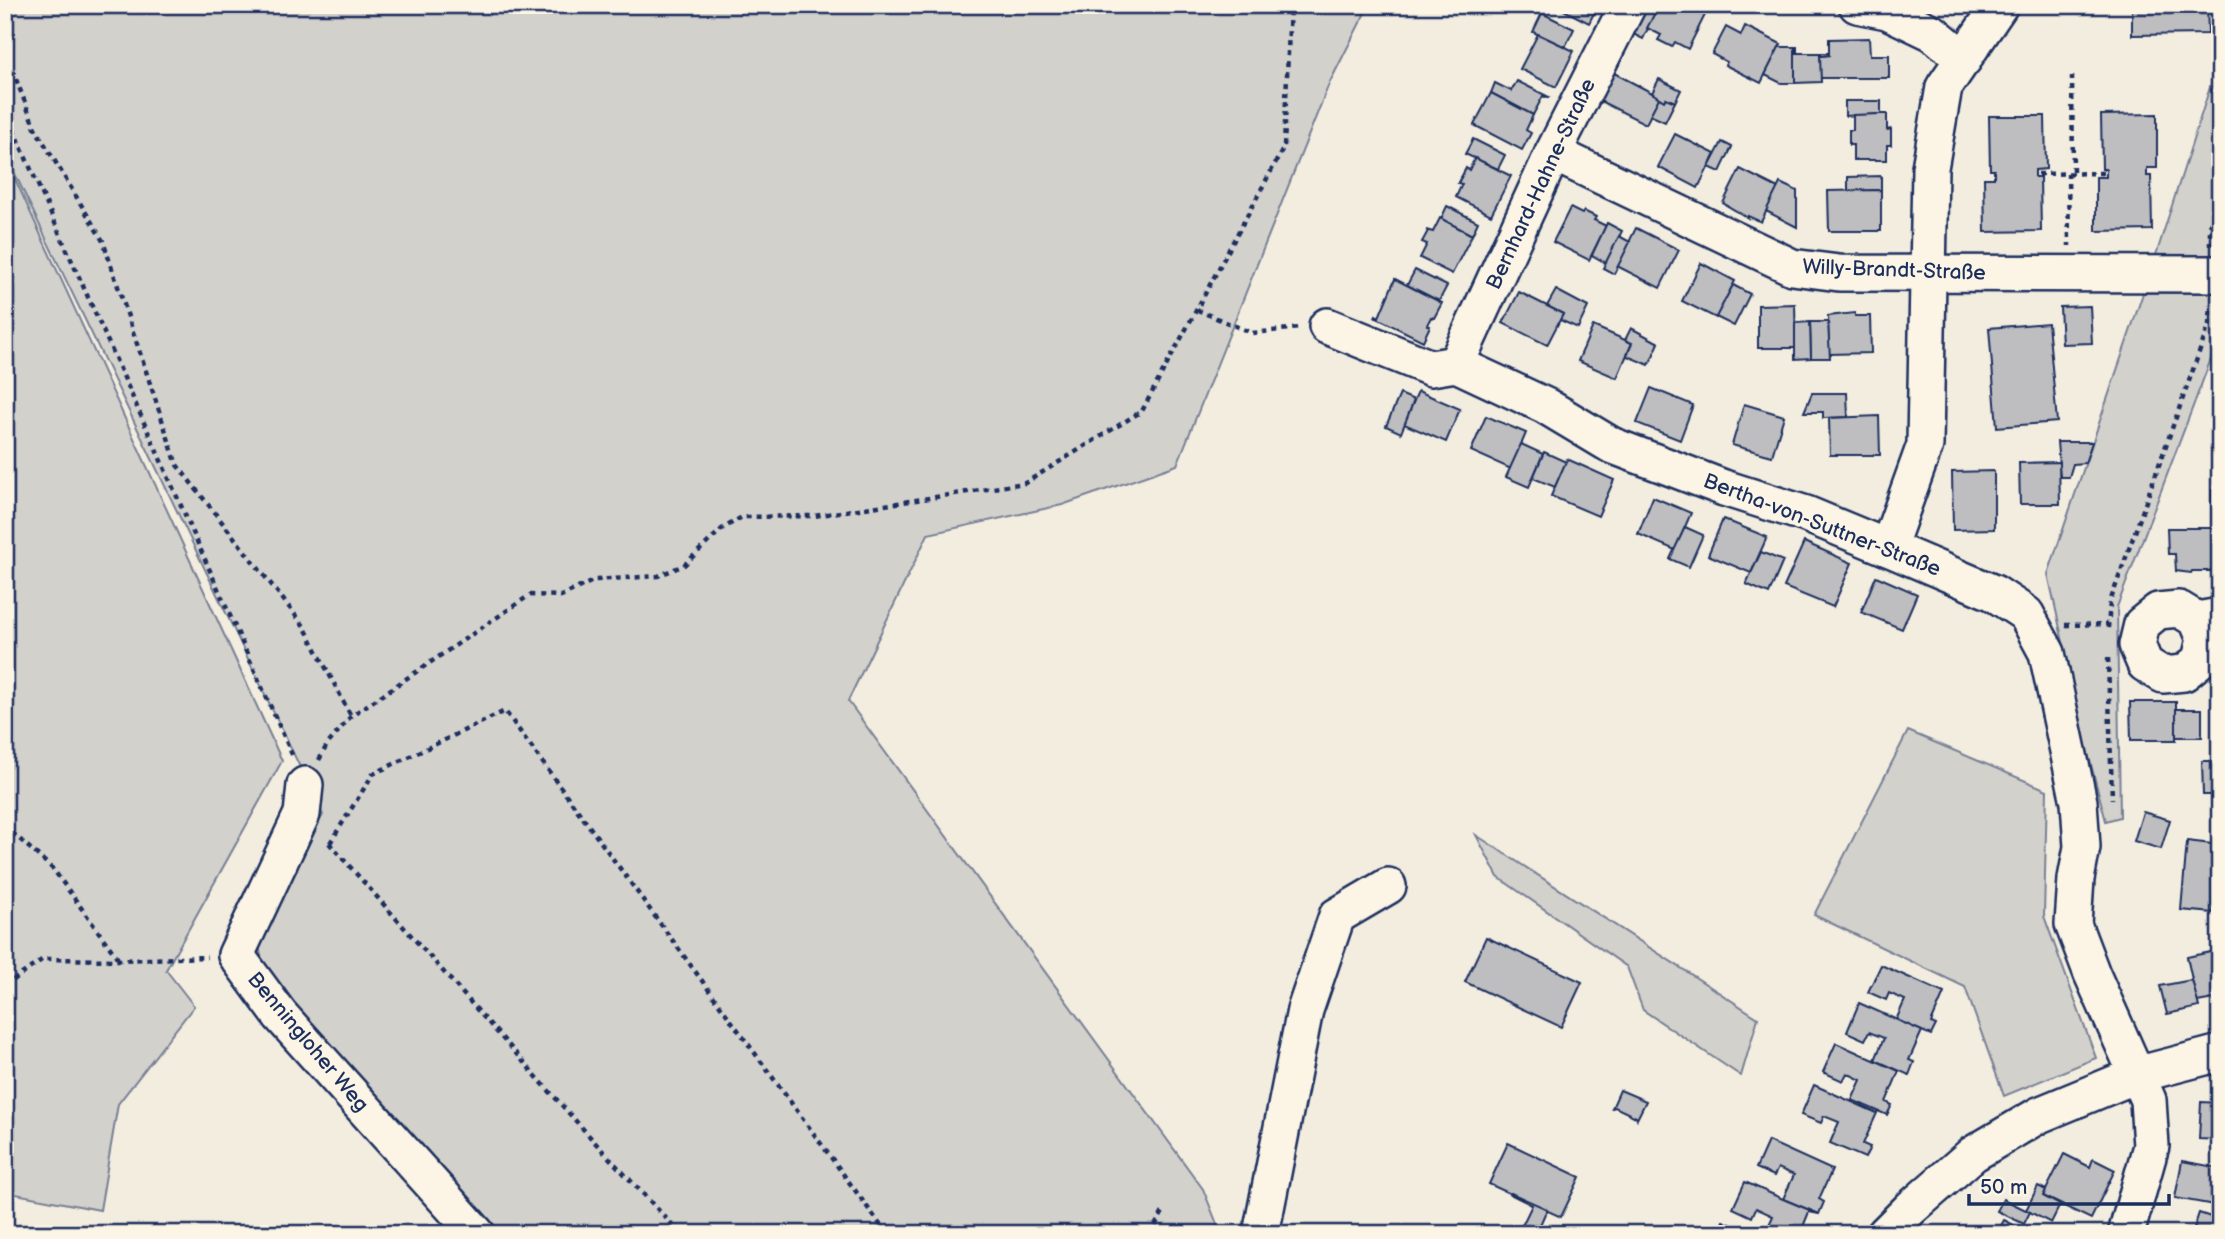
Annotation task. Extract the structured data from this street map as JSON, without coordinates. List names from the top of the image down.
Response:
{
  "streets": {
    "street": [
      "Bernhard-Hahne-Straße",
      "Willy-Brandt-Straße",
      "Bertha-von-Suttner-Straße",
      "Benningloher Weg"
    ]
  },
  "crossings": [
    ["Bernhard-Hahne-Straße", "Willy-Brandt-Straße"],
    ["Bernhard-Hahne-Straße", "Bertha-von-Suttner-Straße"]
  ],
  "scale_bar": "50 m"
}
